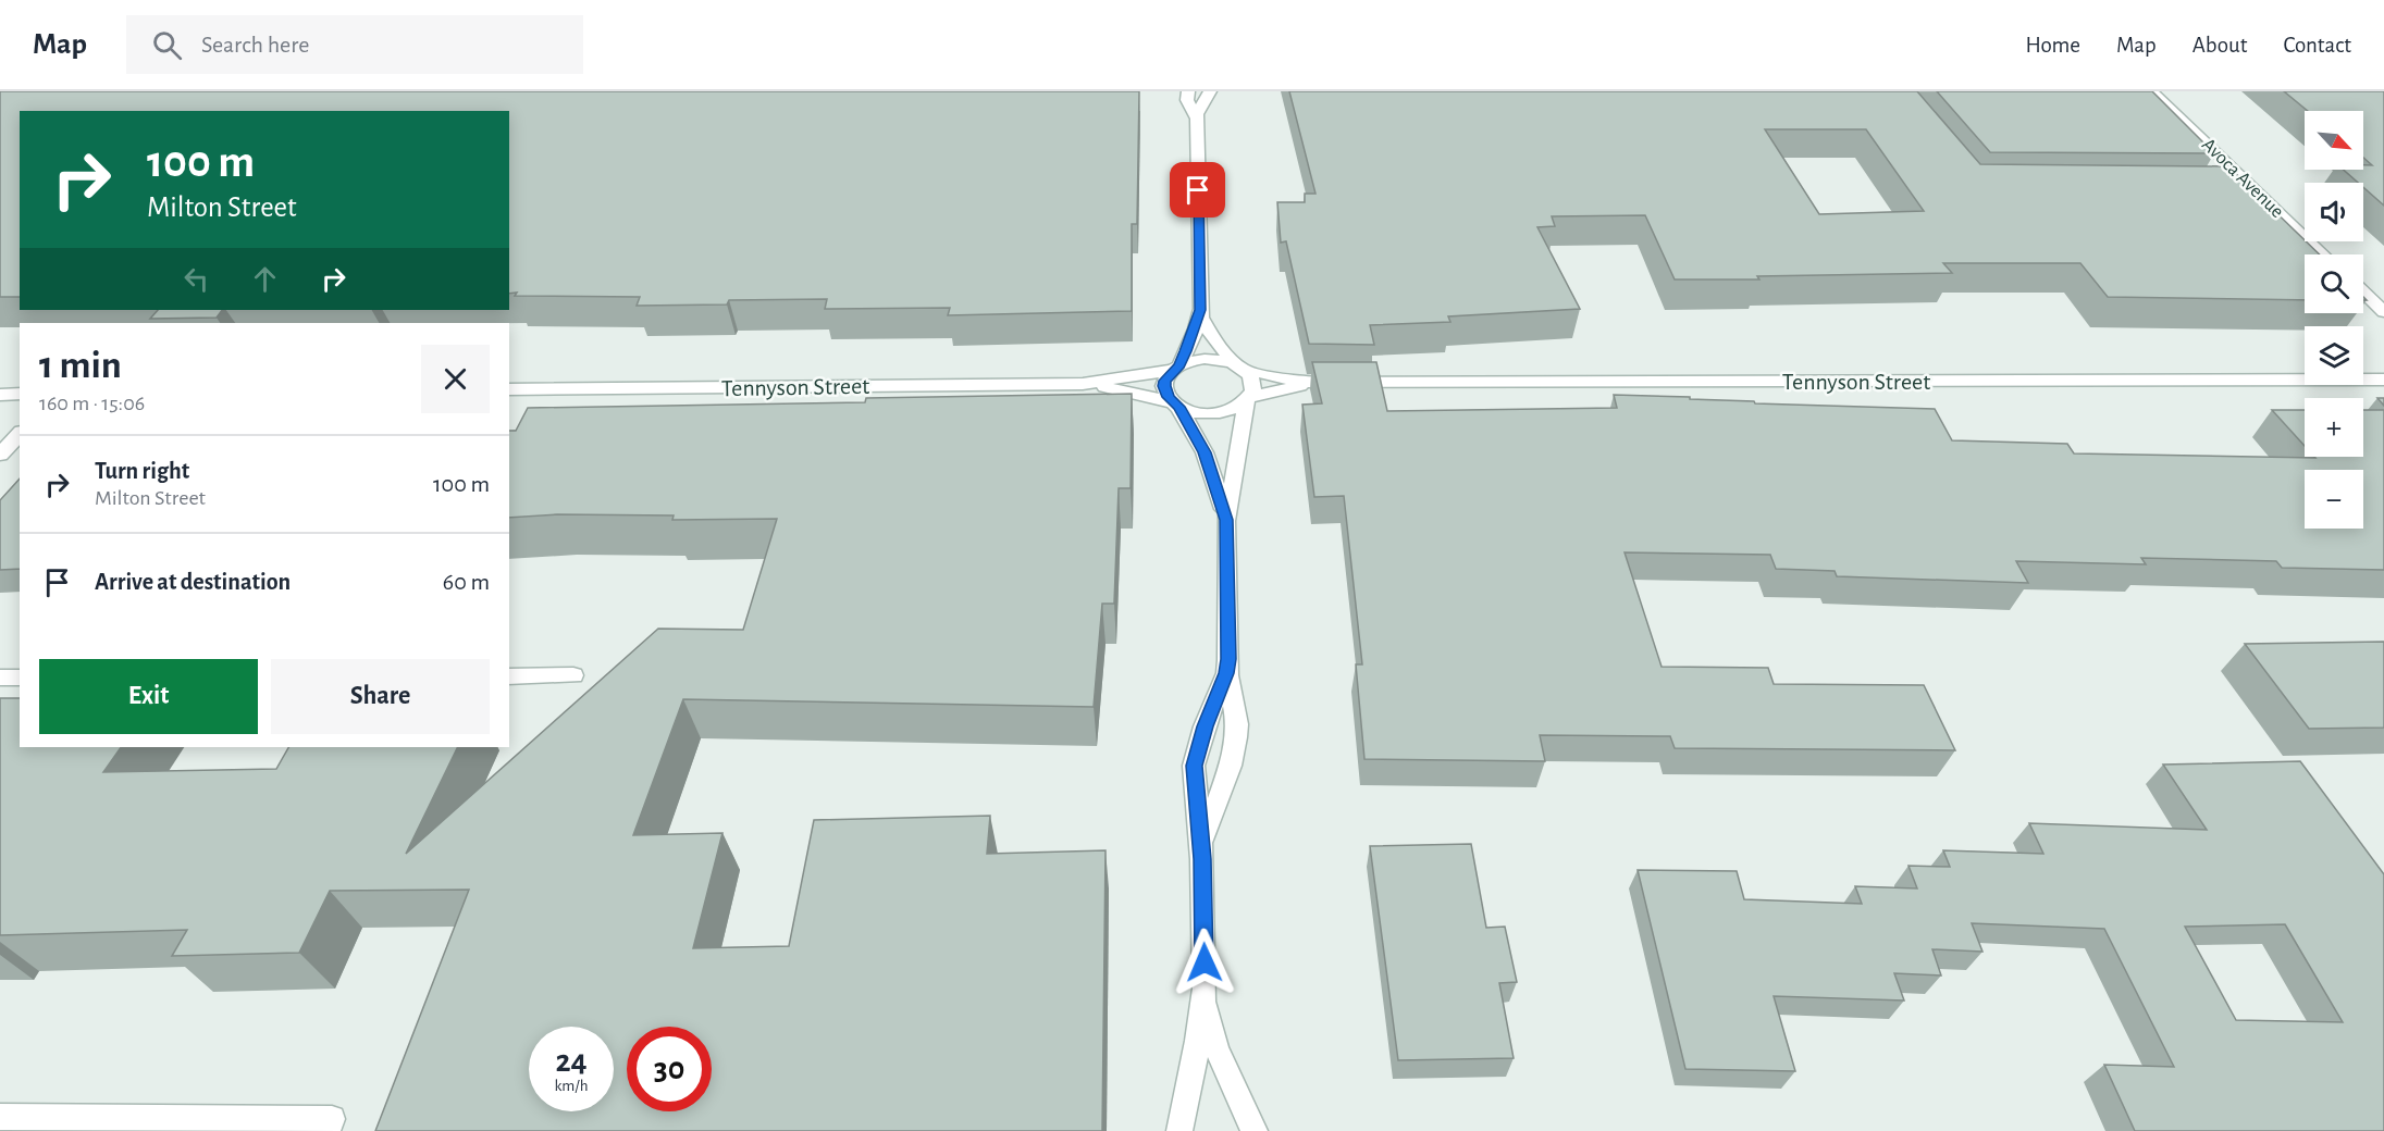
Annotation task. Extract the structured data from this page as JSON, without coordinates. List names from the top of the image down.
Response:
{
  "streets": {
    "street": ["Avoca Avenue", "Tennyson Street"]
  },
  "north": "bottom right",
  "page": {
    "header": "Map",
    "search": "Search here",
    "nav": [
      "Home",
      "Map",
      "About",
      "Contact"
    ],
    "map_buttons": ["+", "−"],
    "turn": ["100 m", "Milton Street"],
    "heading": ["1 min", "160 m · 15:06"],
    "list": [
      {
        "name": "Turn right",
        "note": "Milton Street",
        "value": "100 m"
      },
      {
        "name": "Arrive at destination",
        "value": "60 m"
      }
    ],
    "buttons": ["Exit", "Share"],
    "speed": "24 km/h",
    "limit": "30"
  }
}
